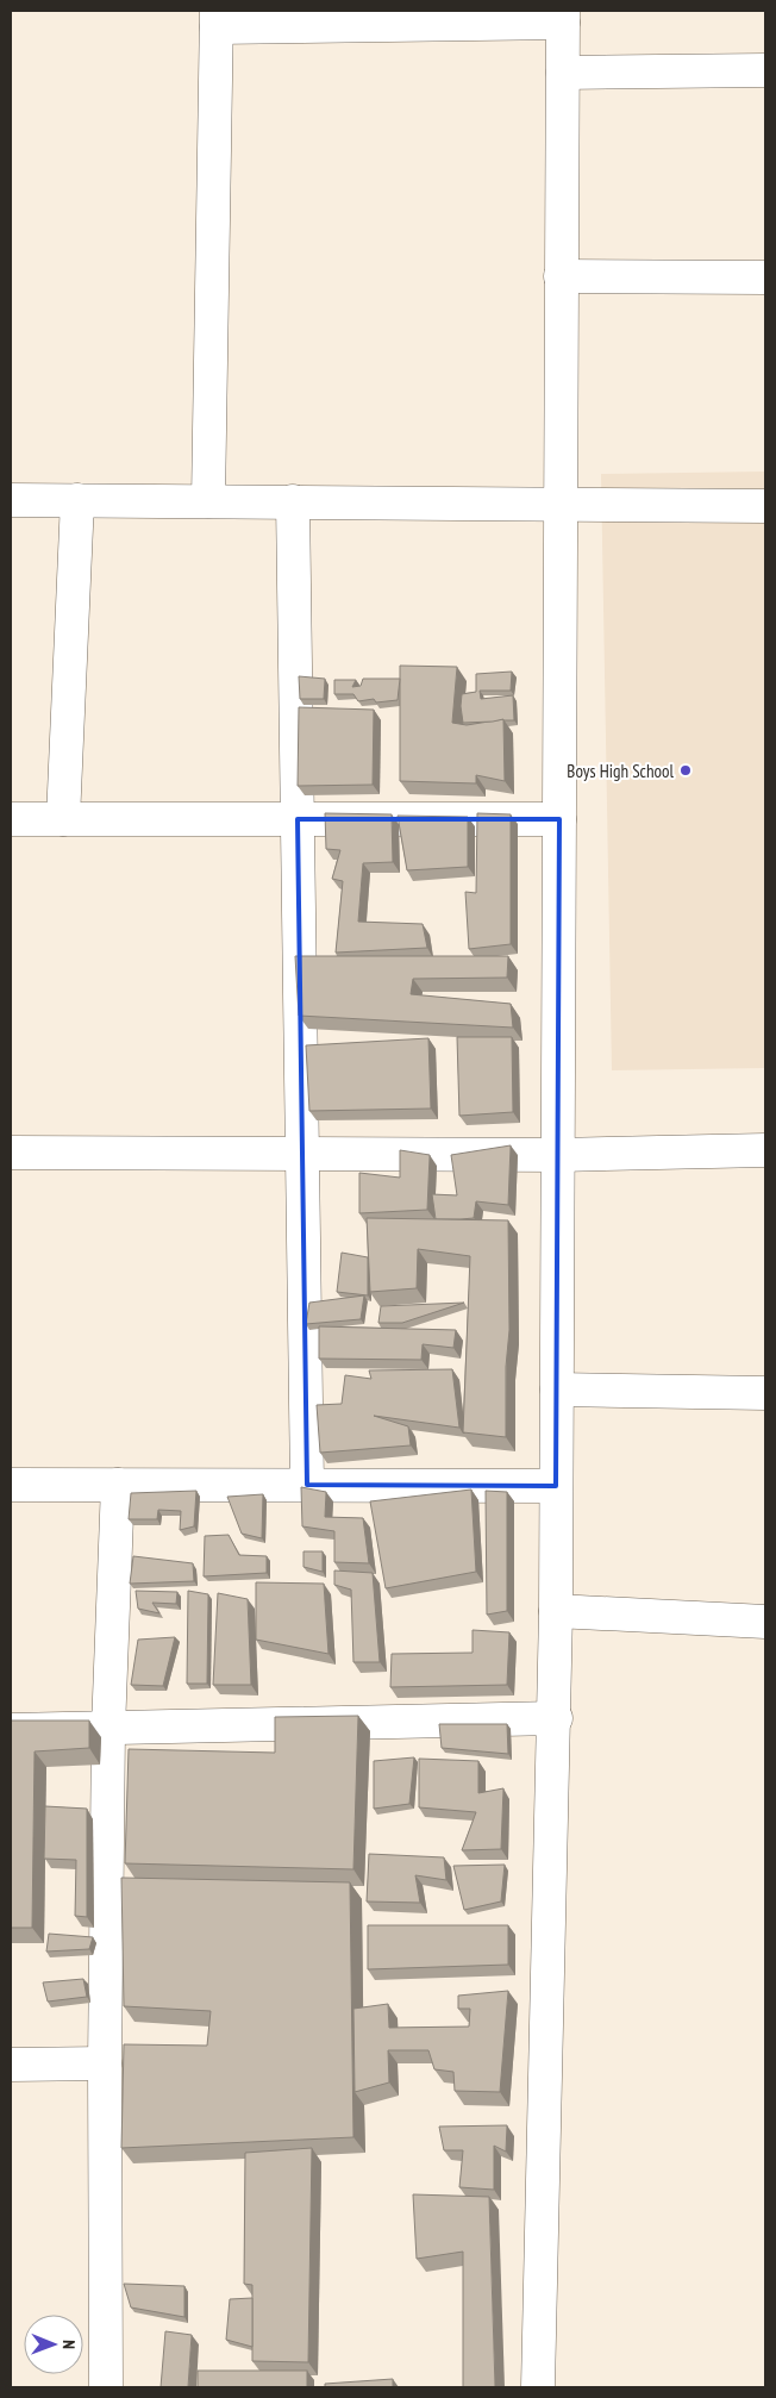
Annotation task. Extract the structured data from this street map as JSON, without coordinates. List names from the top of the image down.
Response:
{
  "places": ["Boys High School"],
  "north": "right"
}
